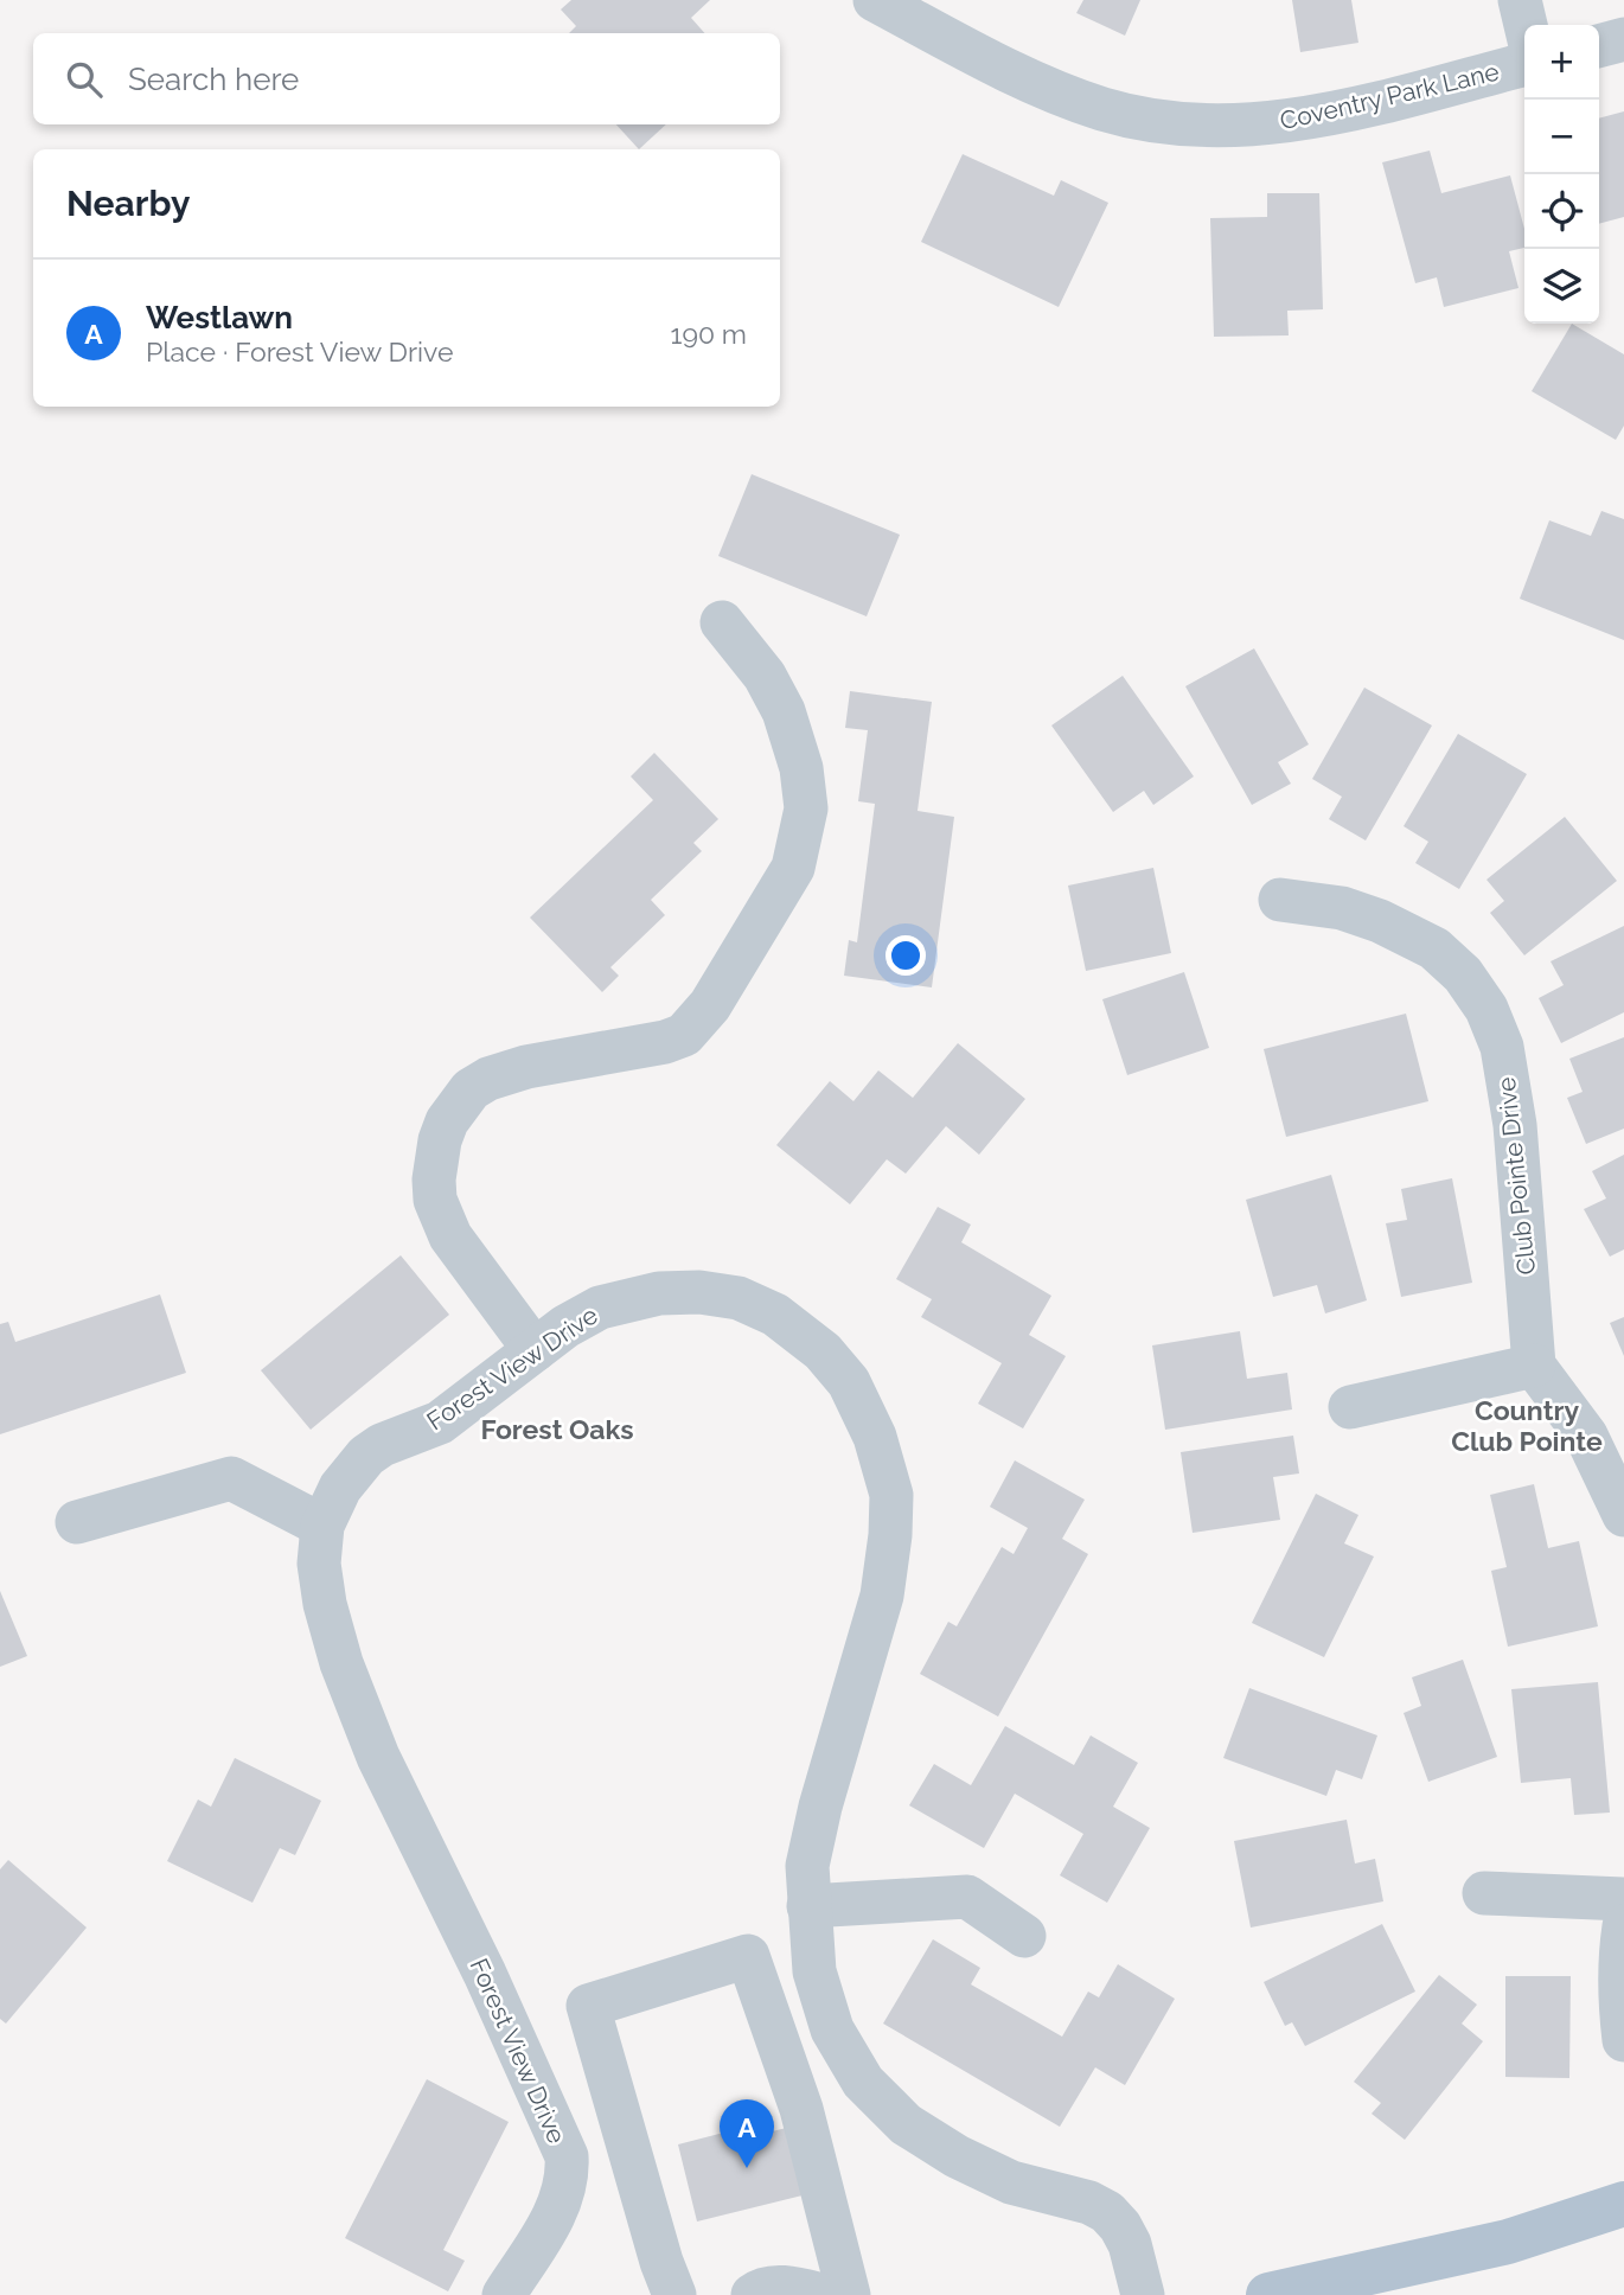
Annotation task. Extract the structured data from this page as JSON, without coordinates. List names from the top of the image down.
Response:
{
  "streets": {
    "street": ["Coventry Park Lane", "Club Pointe Drive", "Forest View Drive"]
  },
  "districts": ["Country Club Pointe", "Forest Oaks"],
  "page": {
    "map_buttons": ["+", "−"],
    "search": "Search here",
    "heading": "Nearby",
    "list": [
      {
        "mark": "A",
        "name": "Westlawn",
        "note": "Place · Forest View Drive",
        "value": "190 m"
      }
    ],
    "pins": "A"
  }
}
